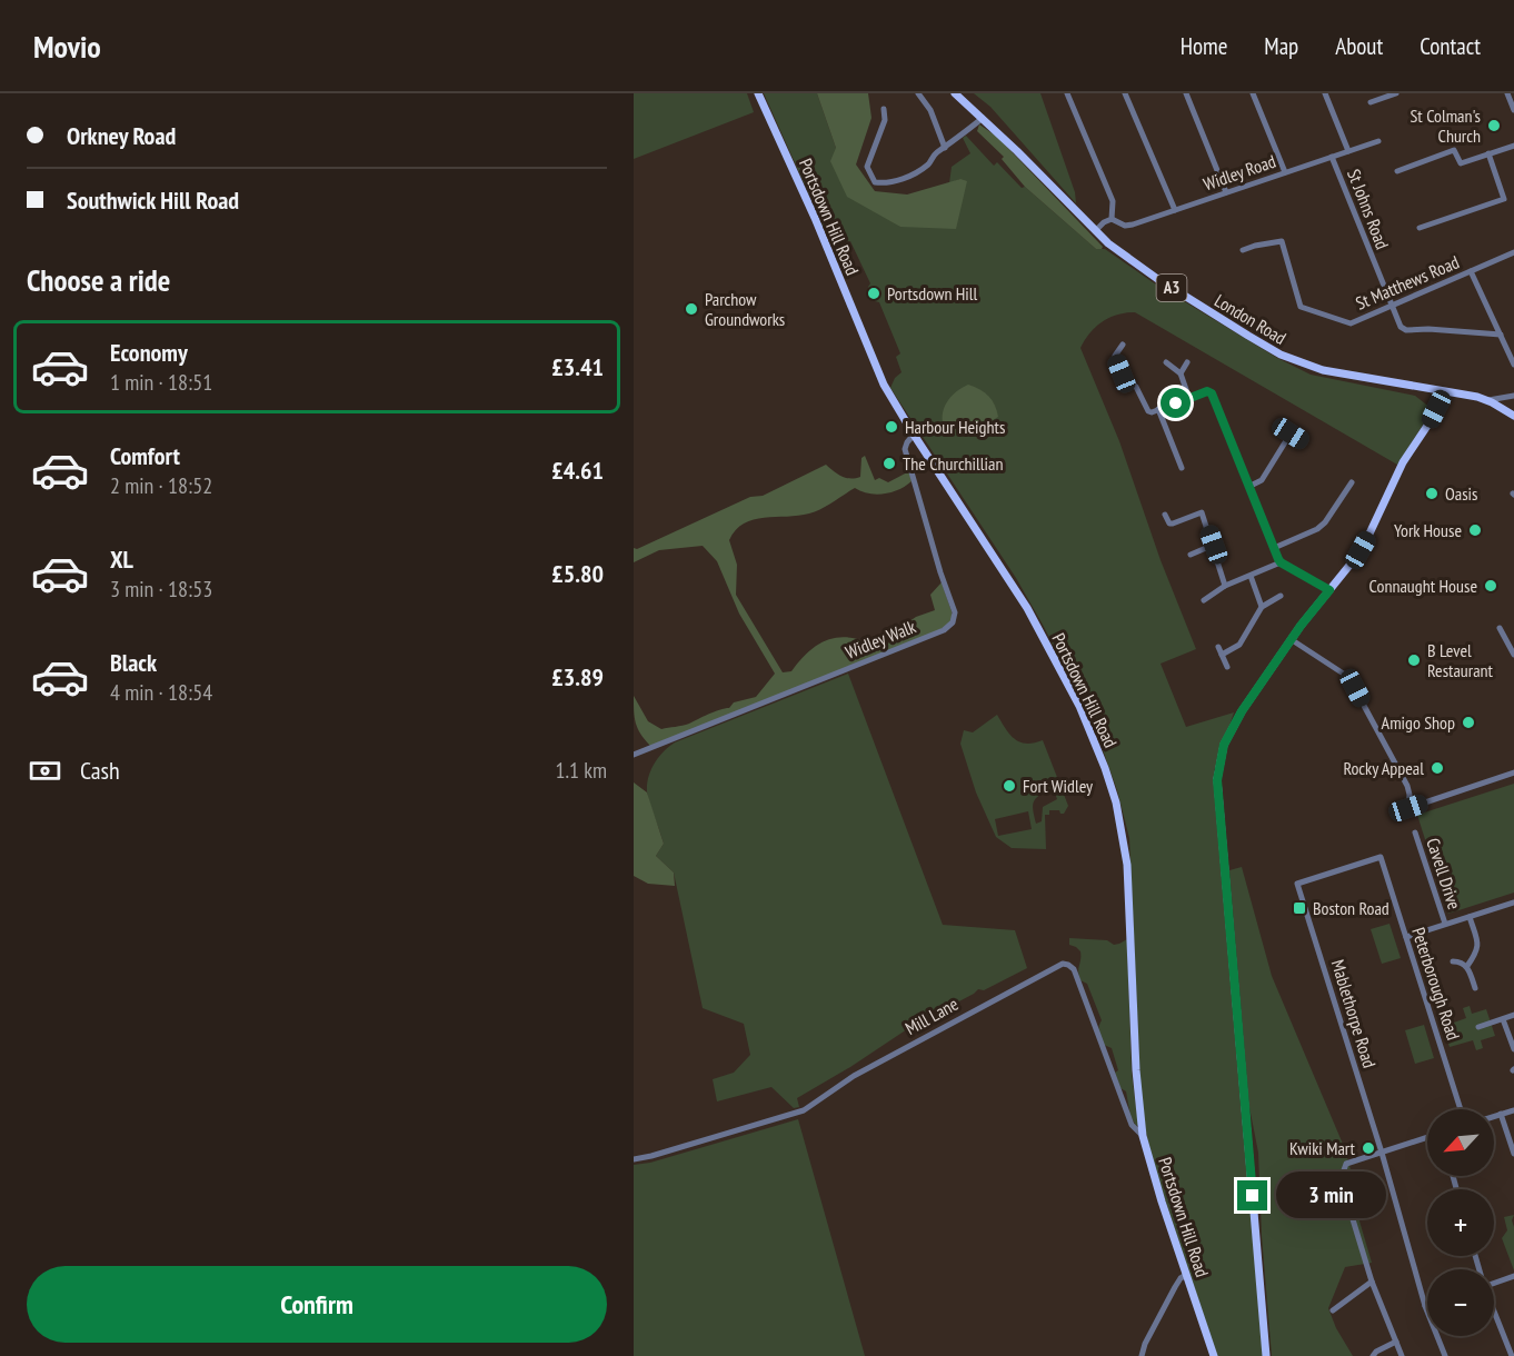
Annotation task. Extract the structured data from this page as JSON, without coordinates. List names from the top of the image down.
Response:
{
  "streets": {
    "main road": ["Portsdown Hill Road", "A3", "London Road"],
    "street": [
      "Widley Road",
      "St Johns Road",
      "St Matthews Road",
      "Widley Walk",
      "Cavell Drive",
      "Peterborough Road",
      "Mablethorpe Road",
      "Mill Lane"
    ]
  },
  "crossings": [
    ["Widley Road", "St Johns Road"],
    ["St Johns Road", "St Matthews Road"],
    ["Portsdown Hill Road", "Widley Walk"],
    ["Portsdown Hill Road", "Mill Lane"],
    ["A3", "London Road"],
    ["Peterborough Road", "Mablethorpe Road"]
  ],
  "places": {
    "other": [
      "St Colman's Church",
      "Portsdown Hill",
      "Parchow Groundworks",
      "Harbour Heights",
      "The Churchillian",
      "Oasis",
      "York House",
      "Connaught House",
      "B Level Restaurant",
      "Amigo Shop",
      "Rocky Appeal",
      "Fort Widley",
      "Kwiki Mart"
    ],
    "transit": ["Boston Road"]
  },
  "north": "bottom left",
  "page": {
    "header": "Movio",
    "nav": [
      "Home",
      "Map",
      "About",
      "Contact"
    ],
    "banner": ["Orkney Road", "Southwick Hill Road"],
    "heading": "Choose a ride",
    "list": [
      {
        "name": "Economy",
        "note": "1 min · 18:51",
        "value": "£3.41"
      },
      {
        "name": "Comfort",
        "note": "2 min · 18:52",
        "value": "£4.61"
      },
      {
        "name": "XL",
        "note": "3 min · 18:53",
        "value": "£5.80"
      },
      {
        "name": "Black",
        "note": "4 min · 18:54",
        "value": "£3.89"
      }
    ],
    "pay": ["Cash", "1.1 km"],
    "map_buttons": ["+", "−"],
    "bubble": "3 min",
    "buttons": "Confirm"
  }
}
